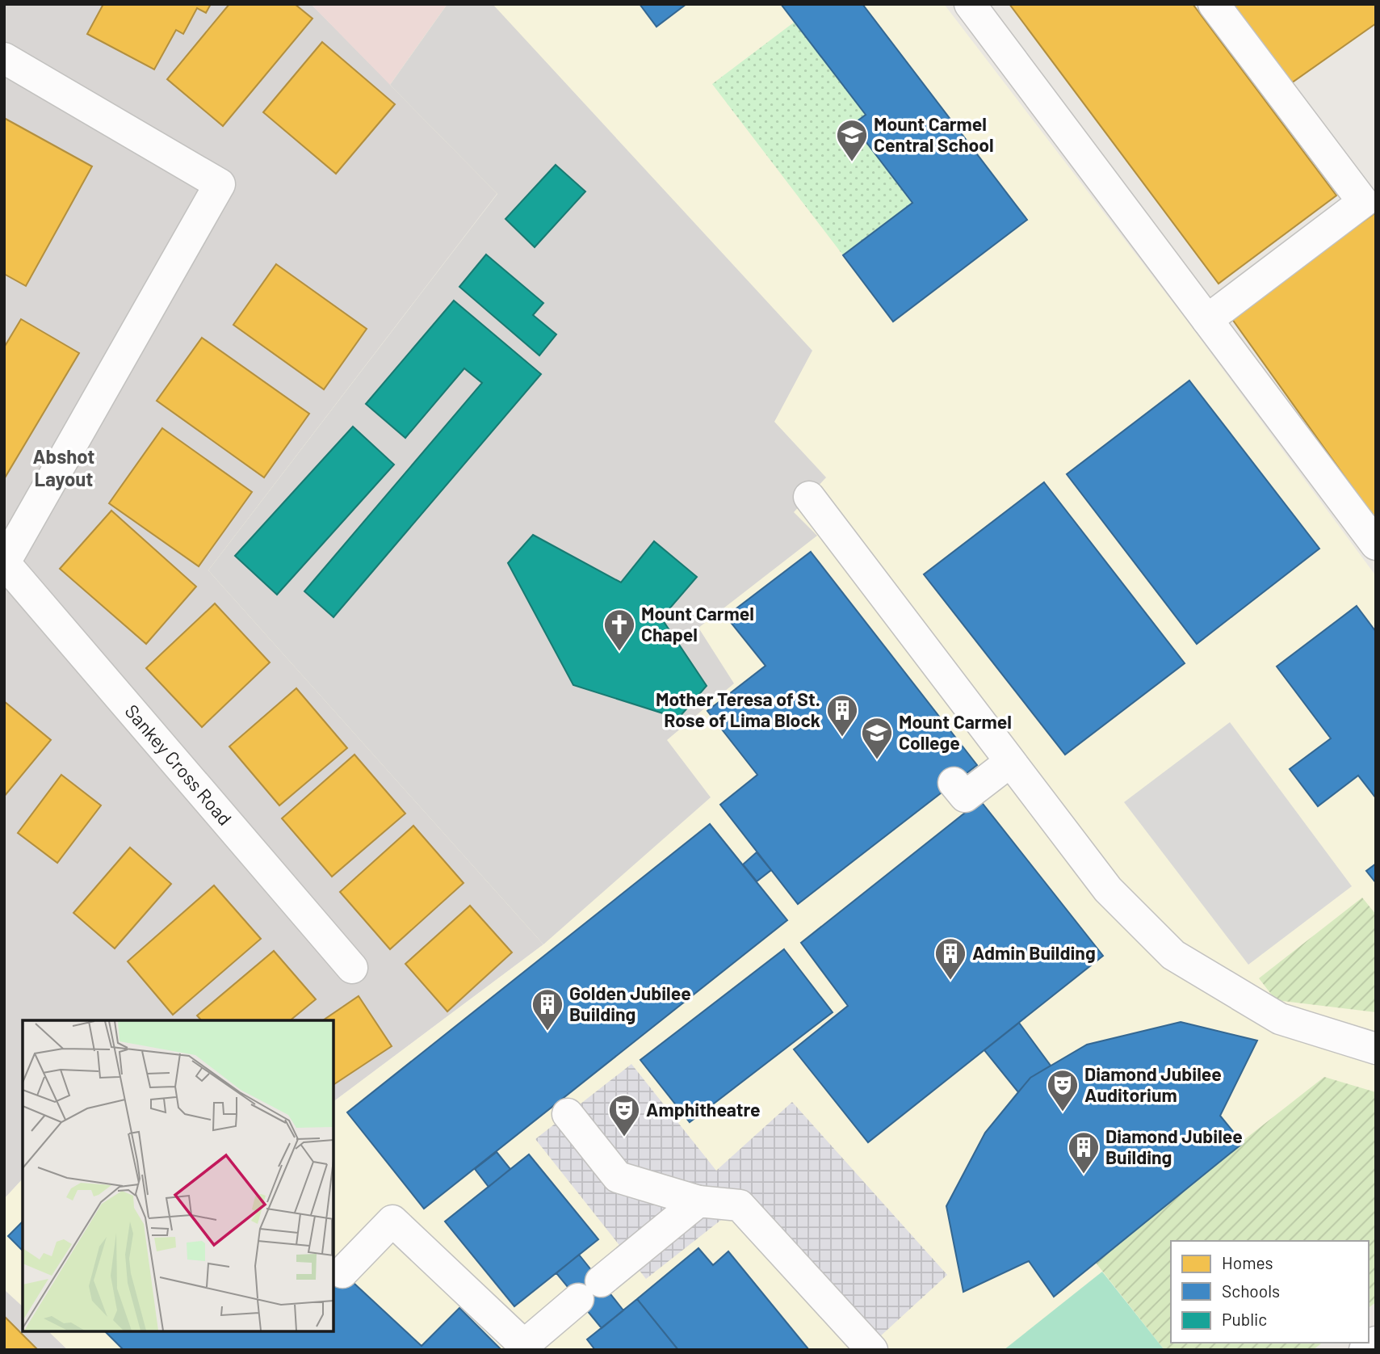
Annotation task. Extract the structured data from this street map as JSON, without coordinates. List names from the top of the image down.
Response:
{
  "streets": {
    "street": ["Sankey Cross Road"]
  },
  "districts": ["Abshot Layout"],
  "places": {
    "school or university": ["Mount Carmel Central School", "Mount Carmel College"],
    "church": ["Mount Carmel Chapel"],
    "building": [
      "Mother Teresa of St. Rose of Lima Block",
      "Admin Building",
      "Golden Jubilee Building",
      "Diamond Jubilee Building"
    ],
    "theatre": ["Diamond Jubilee Auditorium", "Amphitheatre"]
  },
  "legend": ["Homes", "Schools", "Public"]
}
